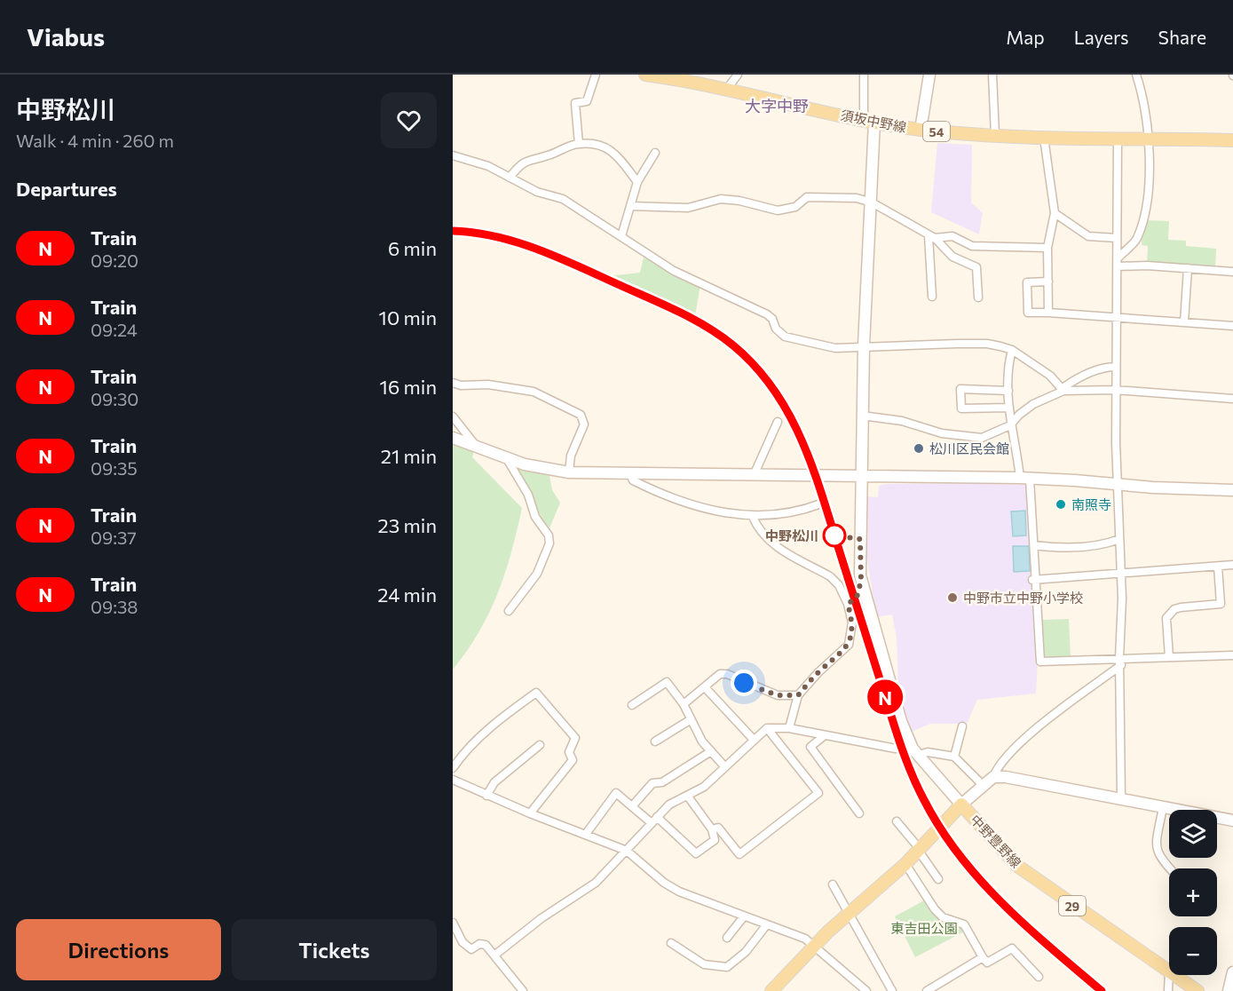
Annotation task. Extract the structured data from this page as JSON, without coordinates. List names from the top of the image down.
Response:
{
  "streets": {
    "main road": [
      "須坂中野線",
      "54",
      "中野豊野線",
      "29"
    ]
  },
  "districts": ["大字中野"],
  "parks": ["東吉田公園"],
  "places": [
    "松川区民会館",
    "南照寺",
    "中野松川",
    "中野市立中野小学校"
  ],
  "page": {
    "header": "Viabus",
    "nav": ["Map", "Layers", "Share"],
    "heading": [
      ["中野松川", "Walk · 4 min · 260 m"],
      "Departures"
    ],
    "on_map": "N",
    "list": [
      {
        "mark": "N",
        "name": "Train",
        "note": "09:20",
        "value": "6 min"
      },
      {
        "mark": "N",
        "name": "Train",
        "note": "09:24",
        "value": "10 min"
      },
      {
        "mark": "N",
        "name": "Train",
        "note": "09:30",
        "value": "16 min"
      },
      {
        "mark": "N",
        "name": "Train",
        "note": "09:35",
        "value": "21 min"
      },
      {
        "mark": "N",
        "name": "Train",
        "note": "09:37",
        "value": "23 min"
      },
      {
        "mark": "N",
        "name": "Train",
        "note": "09:38",
        "value": "24 min"
      }
    ],
    "map_buttons": ["+", "−"],
    "buttons": ["Directions", "Tickets"]
  }
}
